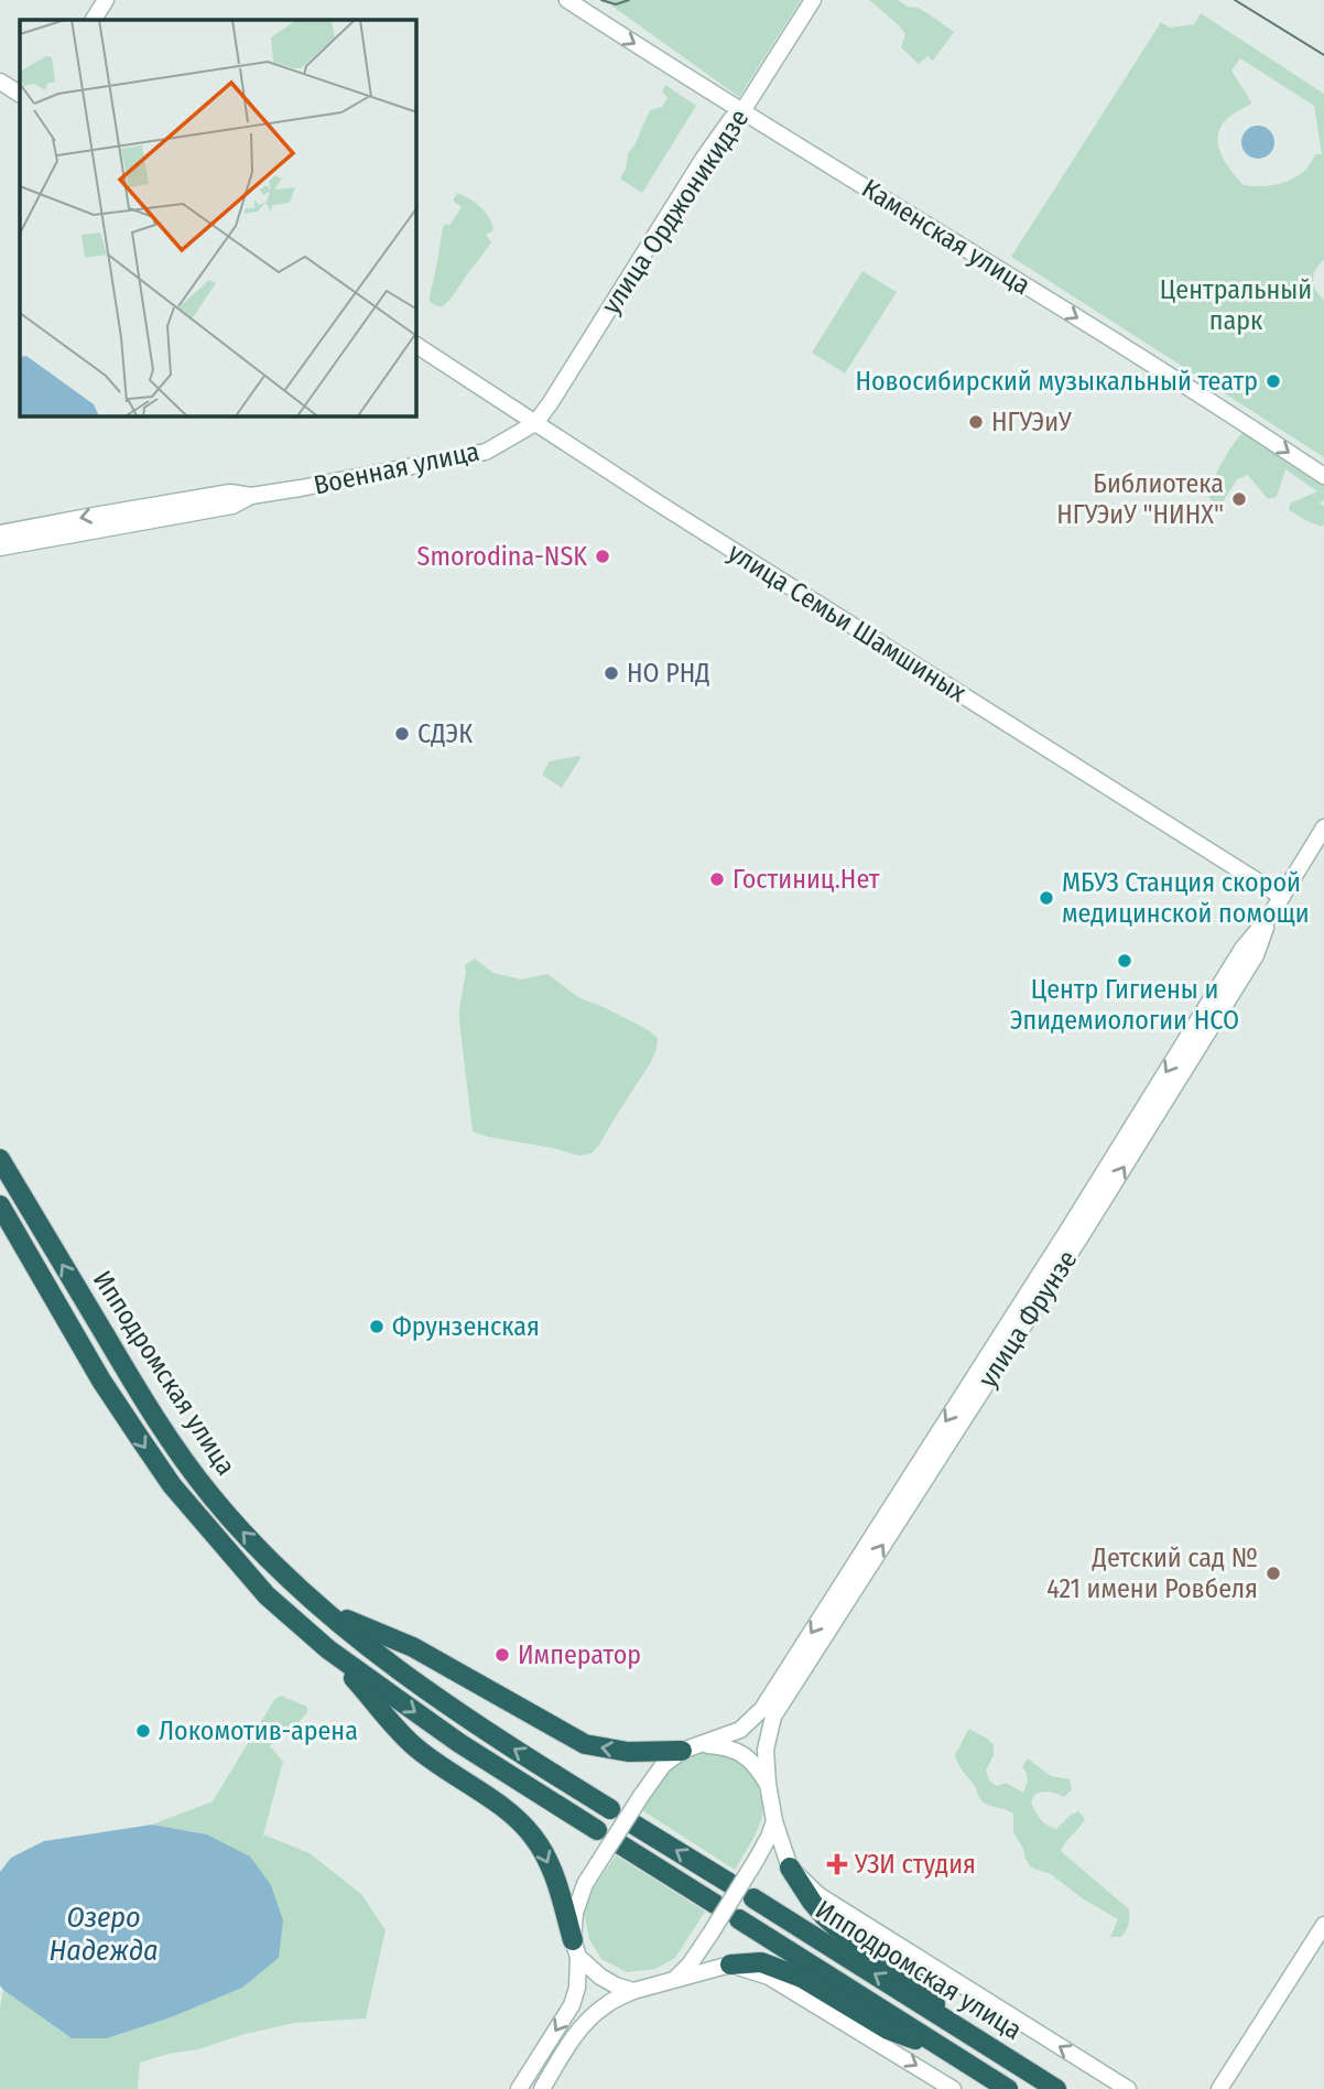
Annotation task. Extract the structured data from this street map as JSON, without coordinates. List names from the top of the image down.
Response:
{
  "streets": {
    "highway": ["Ипподромская улица"],
    "main road": [
      "улица Орджоникидзе",
      "Каменская улица",
      "Военная улица",
      "улица Семьи Шамшиных",
      "улица Фрунзе"
    ]
  },
  "crossings": [
    ["улица Орджоникидзе", "Каменская улица"],
    ["улица Орджоникидзе", "Военная улица"],
    ["улица Орджоникидзе", "улица Семьи Шамшиных"],
    ["Военная улица", "улица Семьи Шамшиных"],
    ["улица Семьи Шамшиных", "улица Фрунзе"]
  ],
  "one_way": ["Каменская улица"],
  "water": ["Озеро Надежда"],
  "parks": ["Центральный парк"],
  "places": {
    "other": [
      "Новосибирский музыкальный театр",
      "НГУЭиУ",
      "Библиотека НГУЭиУ \"НИНХ\"",
      "Smorodina-NSK",
      "НО РНД",
      "СДЭК",
      "Гостиниц.Нет",
      "МБУЗ Станция скорой медицинской помощи",
      "Центр Гигиены и Эпидемиологии НСО",
      "Фрунзенская",
      "Детский сад № 421 имени Ровбеля",
      "Император",
      "Локомотив-арена"
    ],
    "health": ["УЗИ студия"]
  }
}
